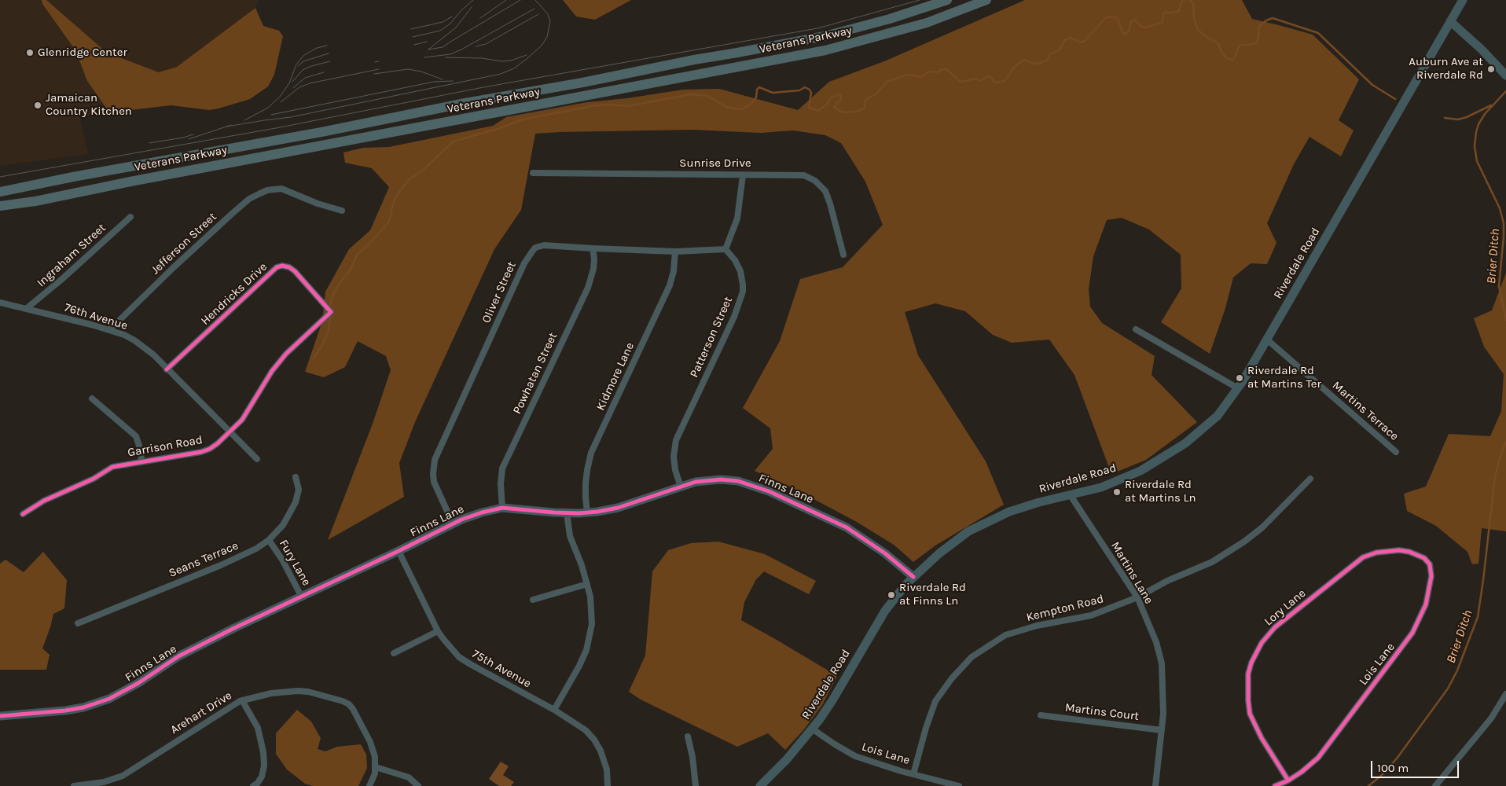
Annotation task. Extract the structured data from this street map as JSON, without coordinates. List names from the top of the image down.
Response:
{
  "streets": {
    "main road": ["Veterans Parkway", "Riverdale Road", "Finns Lane"],
    "street": [
      "Sunrise Drive",
      "Jefferson Street",
      "Ingraham Street",
      "Oliver Street",
      "Hendricks Drive",
      "76th Avenue",
      "Patterson Street",
      "Powhatan Street",
      "Kidmore Lane",
      "Martins Terrace",
      "Garrison Road",
      "Seans Terrace",
      "Fury Lane",
      "Martins Lane",
      "Lory Lane",
      "Kempton Road",
      "Lois Lane",
      "75th Avenue",
      "Martins Court",
      "Arehart Drive"
    ]
  },
  "crossings": [
    ["Jefferson Street", "76th Avenue"],
    ["Ingraham Street", "76th Avenue"],
    ["Riverdale Road", "Martins Terrace"],
    ["Riverdale Road", "Finns Lane"],
    ["Riverdale Road", "Martins Lane"],
    ["Riverdale Road", "Lois Lane"],
    ["Oliver Street", "Patterson Street"],
    ["Oliver Street", "Powhatan Street"],
    ["Oliver Street", "Kidmore Lane"],
    ["Oliver Street", "Finns Lane"],
    ["Hendricks Drive", "76th Avenue"],
    ["Hendricks Drive", "Garrison Road"],
    ["76th Avenue", "Garrison Road"],
    ["Patterson Street", "Finns Lane"],
    ["Powhatan Street", "Finns Lane"],
    ["Kidmore Lane", "Finns Lane"],
    ["Finns Lane", "Fury Lane"],
    ["Finns Lane", "75th Avenue"],
    ["Seans Terrace", "Fury Lane"],
    ["Martins Lane", "Kempton Road"],
    ["Martins Lane", "Martins Court"],
    ["Lory Lane", "Lois Lane"],
    ["Kempton Road", "Lois Lane"]
  ],
  "water": ["Brier Ditch"],
  "places": [
    "Glenridge Center",
    "Auburn Ave at Riverdale Rd",
    "Jamaican Country Kitchen",
    "Riverdale Rd at Martins Ter",
    "Riverdale Rd at Martins Ln",
    "Riverdale Rd at Finns Ln"
  ],
  "scale_bar": "100 m"
}
